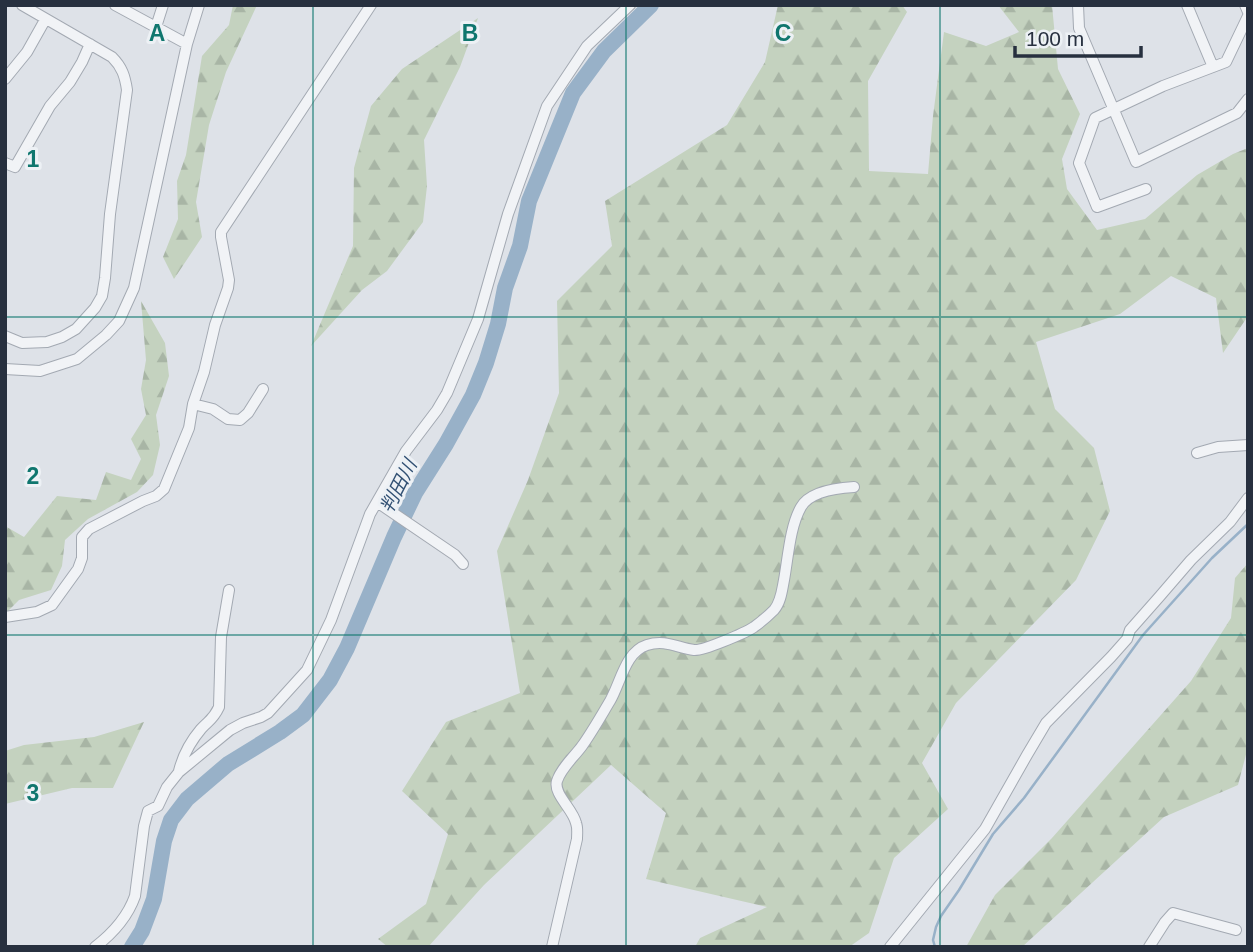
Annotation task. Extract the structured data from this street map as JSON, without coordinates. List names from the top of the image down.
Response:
{
  "water": ["判田川"],
  "scale_bar": "100 m",
  "grid": {
    "columns": ["A", "B", "C"],
    "rows": ["1", "2", "3"]
  }
}
